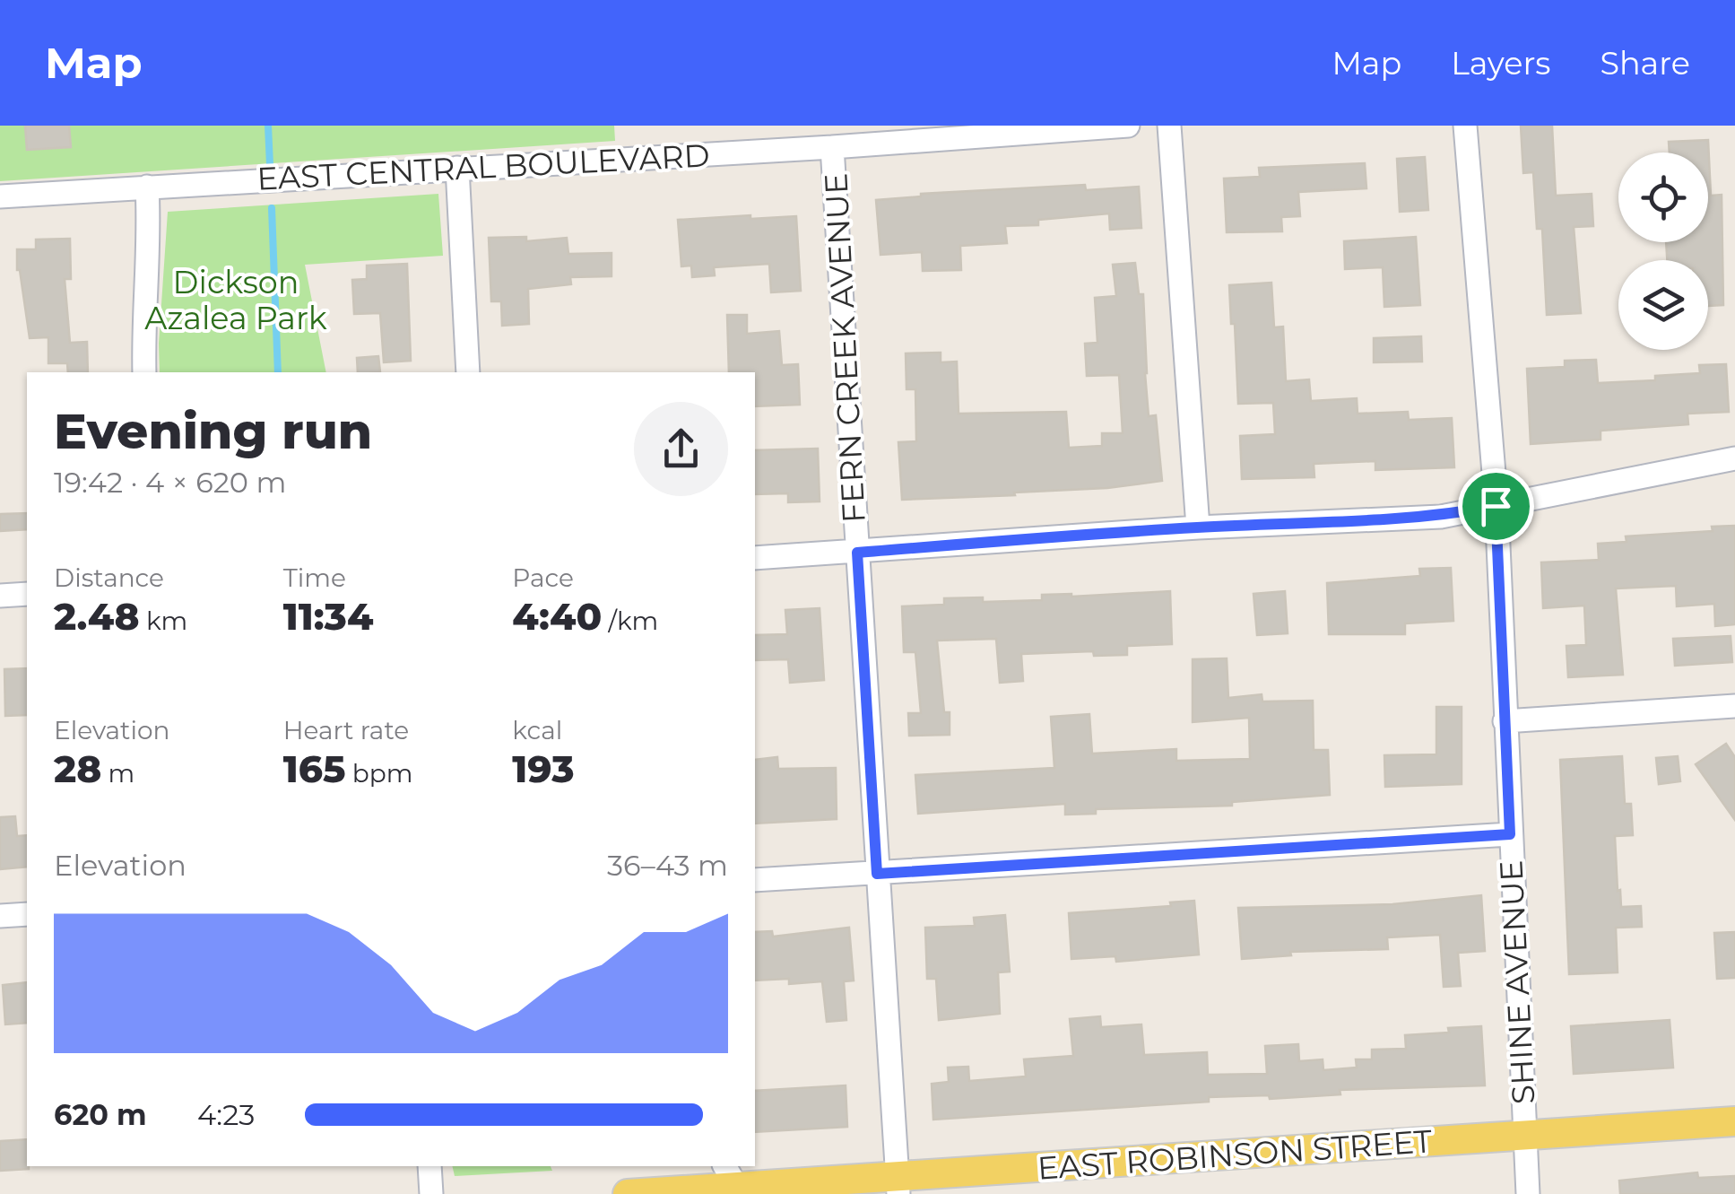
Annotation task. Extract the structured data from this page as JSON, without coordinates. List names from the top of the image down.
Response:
{
  "streets": {
    "main road": ["EAST ROBINSON STREET"],
    "street": ["EAST CENTRAL BOULEVARD", "FERN CREEK AVENUE", "SHINE AVENUE"]
  },
  "crossings": [
    ["EAST CENTRAL BOULEVARD", "FERN CREEK AVENUE"],
    ["FERN CREEK AVENUE", "EAST ROBINSON STREET"],
    ["SHINE AVENUE", "EAST ROBINSON STREET"]
  ],
  "parks": ["Dickson Azalea Park"],
  "page": {
    "header": "Map",
    "nav": ["Map", "Layers", "Share"],
    "heading": ["Evening run", "19:42 · 4 × 620 m"],
    "stats": [
      ["Distance", "2.48 km"],
      ["Time", "11:34"],
      ["Pace", "4:40 /km"],
      ["Elevation", "28 m"],
      ["Heart rate", "165 bpm"],
      ["kcal", "193"]
    ],
    "chart": ["Elevation", "36–43 m"],
    "list": [
      {
        "name": "620 m",
        "note": "4:23"
      }
    ]
  }
}
